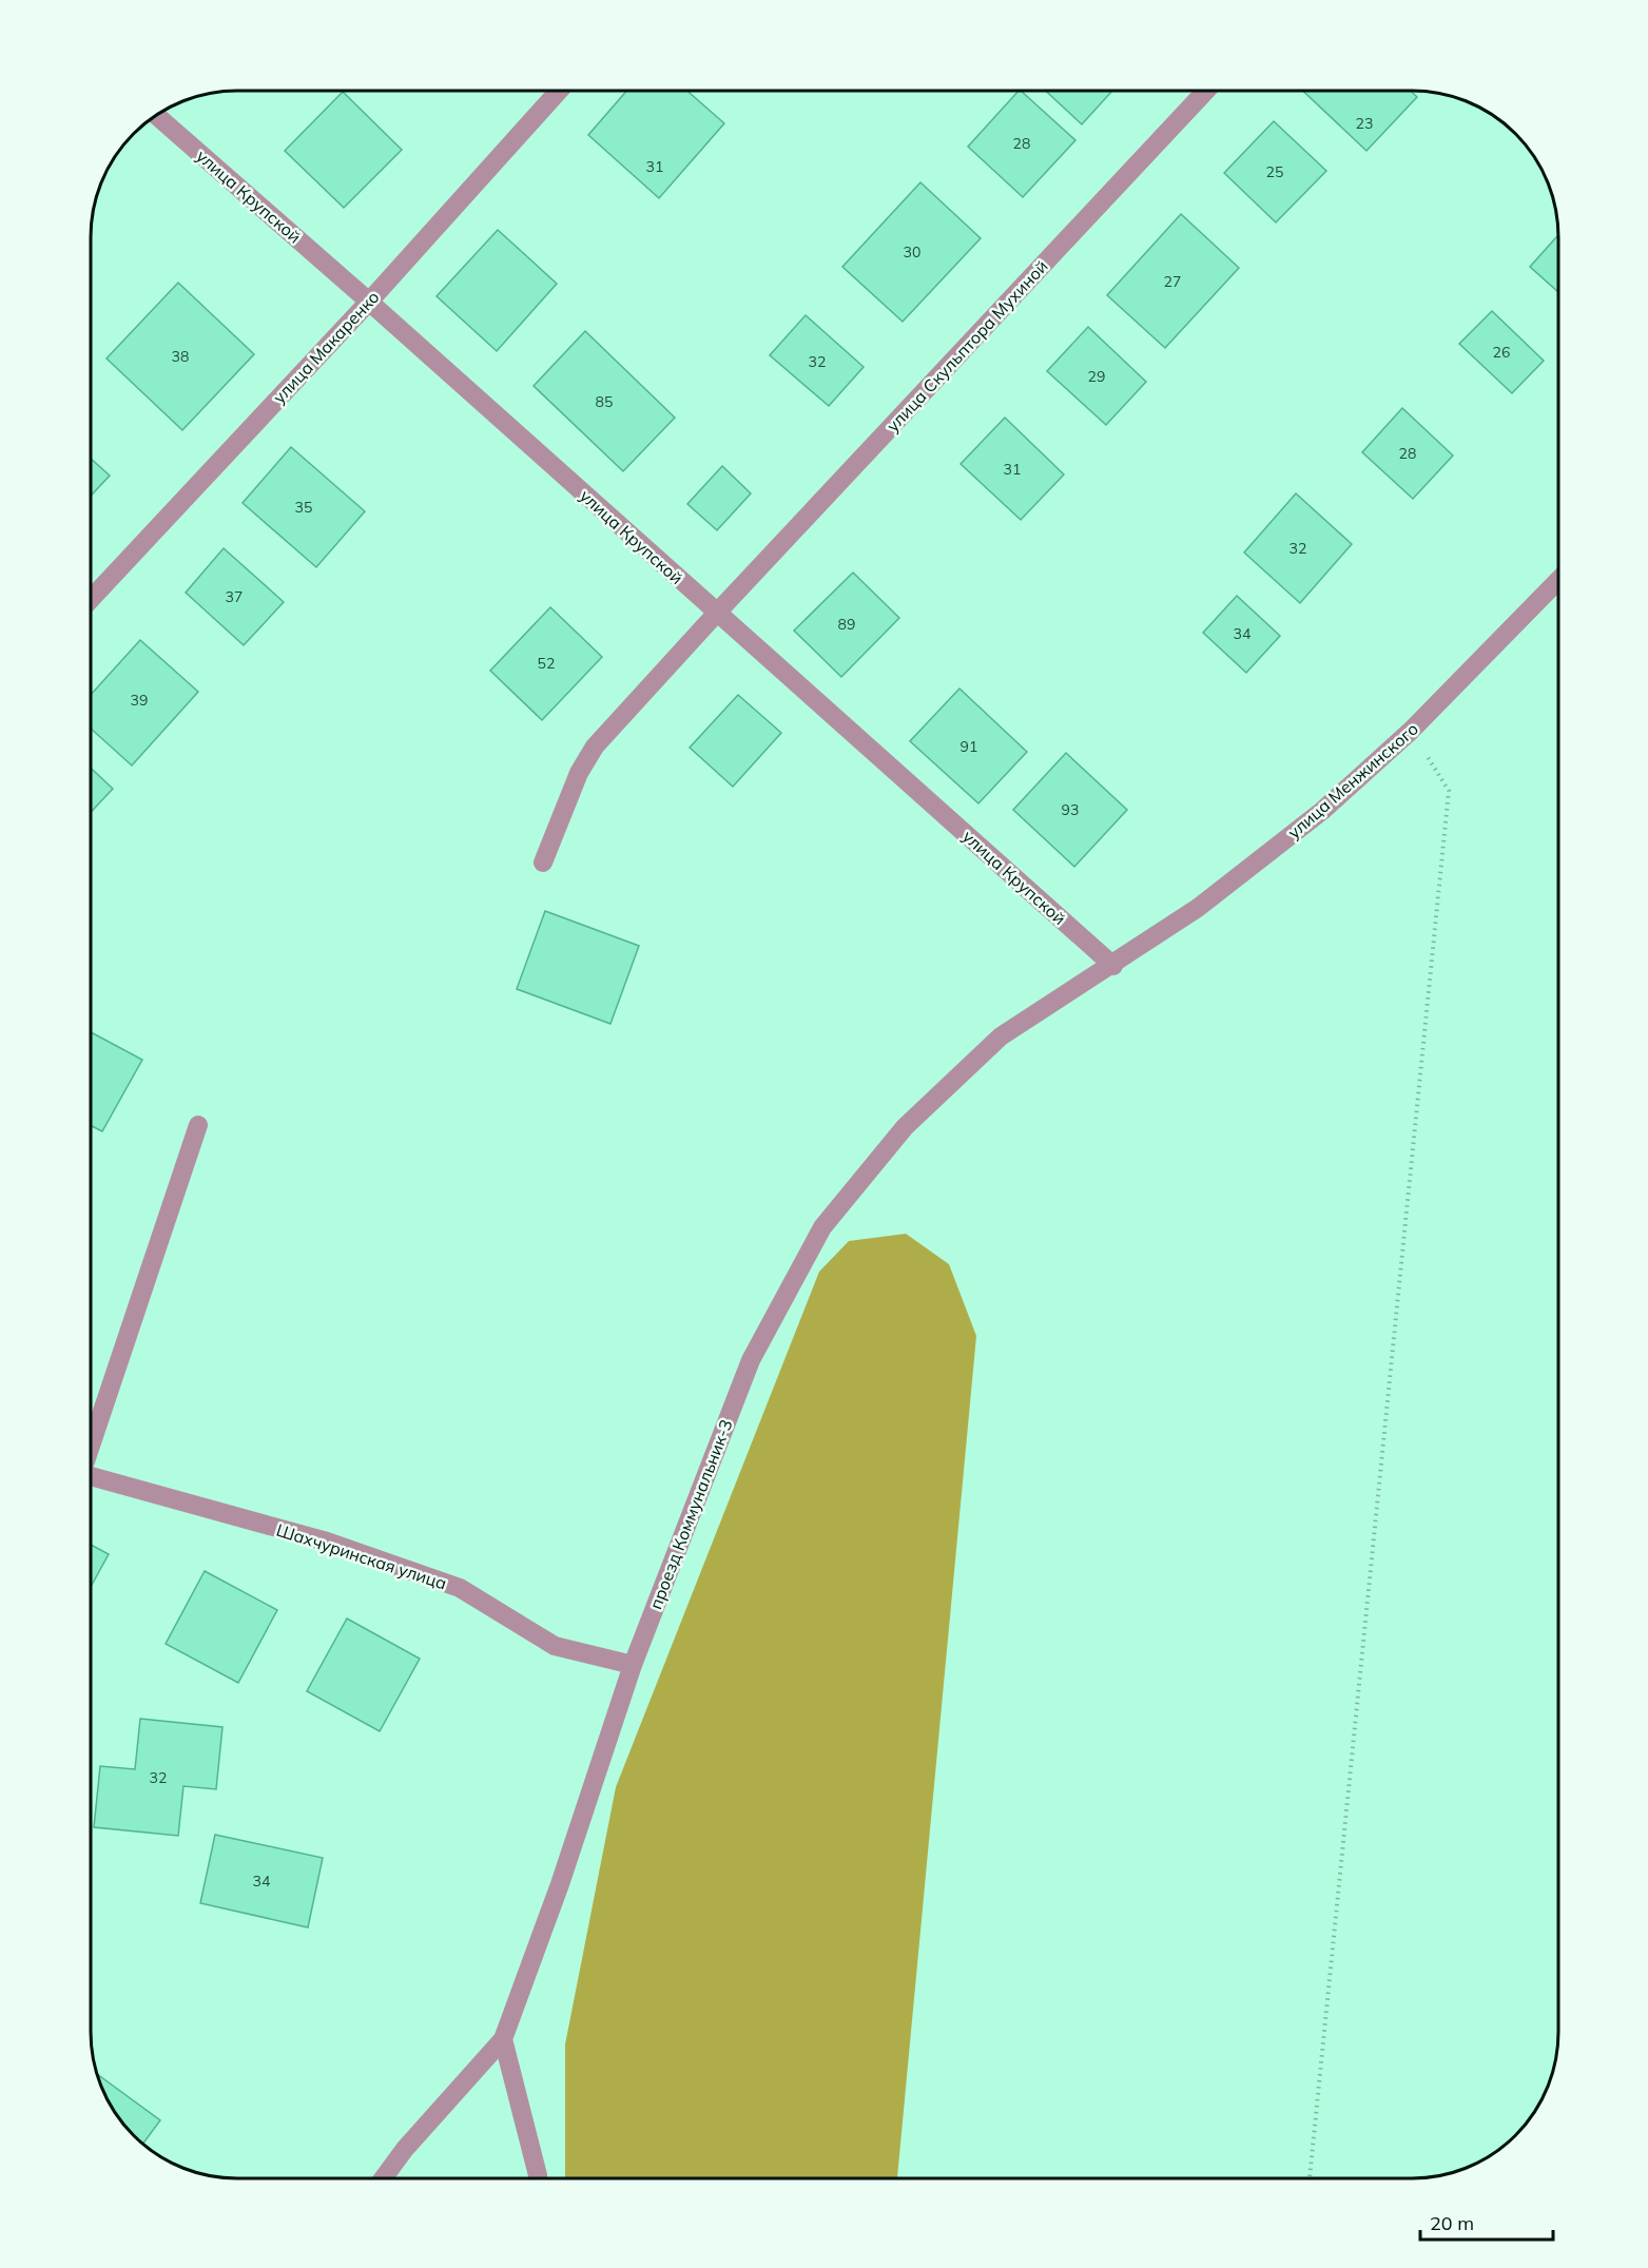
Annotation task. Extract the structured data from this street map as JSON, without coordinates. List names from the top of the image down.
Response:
{
  "streets": {
    "street": [
      "улица Крупской",
      "улица Скульптора Мухиной",
      "улица Макаренко",
      "улица Менжинского",
      "проезд Коммунальник-3",
      "Шахчуринская улица"
    ]
  },
  "crossings": [
    ["улица Крупской", "улица Скульптора Мухиной"],
    ["улица Крупской", "улица Макаренко"],
    ["улица Крупской", "улица Менжинского"],
    ["улица Крупской", "проезд Коммунальник-3"],
    ["улица Менжинского", "проезд Коммунальник-3"],
    ["проезд Коммунальник-3", "Шахчуринская улица"]
  ],
  "house_numbers": [
    "23",
    "28",
    "31",
    "25",
    "30",
    "27",
    "26",
    "38",
    "32",
    "29",
    "85",
    "28",
    "31",
    "35",
    "32",
    "37",
    "89",
    "34",
    "52",
    "39",
    "91",
    "93",
    "32",
    "34"
  ],
  "scale_bar": "20 m"
}
